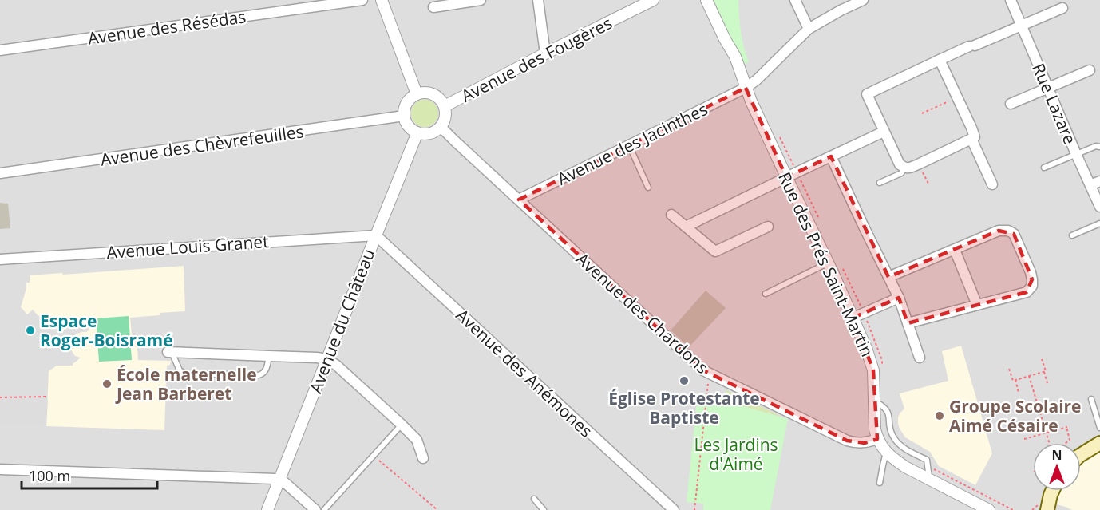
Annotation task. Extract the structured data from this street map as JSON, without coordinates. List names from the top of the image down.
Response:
{
  "streets": {
    "street": [
      "Avenue des Résédas",
      "Avenue des Fougères",
      "Rue Lazare",
      "Avenue des Jacinthes",
      "Avenue des Chèvrefeuilles",
      "Avenue Louis Granet",
      "Rue des Prés Saint-Martin",
      "Avenue des Chardons",
      "Avenue du Château",
      "Avenue des Anémones"
    ]
  },
  "crossings": [
    ["Avenue des Fougères", "Avenue des Chèvrefeuilles"],
    ["Avenue des Fougères", "Avenue des Chardons"],
    ["Avenue des Fougères", "Avenue du Château"],
    ["Avenue des Jacinthes", "Rue des Prés Saint-Martin"],
    ["Avenue des Jacinthes", "Avenue des Chardons"],
    ["Avenue des Chèvrefeuilles", "Avenue des Chardons"],
    ["Avenue des Chèvrefeuilles", "Avenue du Château"],
    ["Avenue Louis Granet", "Avenue du Château"],
    ["Avenue Louis Granet", "Avenue des Anémones"],
    ["Rue des Prés Saint-Martin", "Avenue des Chardons"],
    ["Avenue des Chardons", "Avenue du Château"],
    ["Avenue du Château", "Avenue des Anémones"]
  ],
  "parks": ["Les Jardins d'Aimé"],
  "places": [
    "Espace Roger-Boisramé",
    "Église Protestante Baptiste",
    "École maternelle Jean Barberet",
    "Groupe Scolaire Aimé Césaire"
  ],
  "scale_bar": "100 m",
  "north": "top"
}
